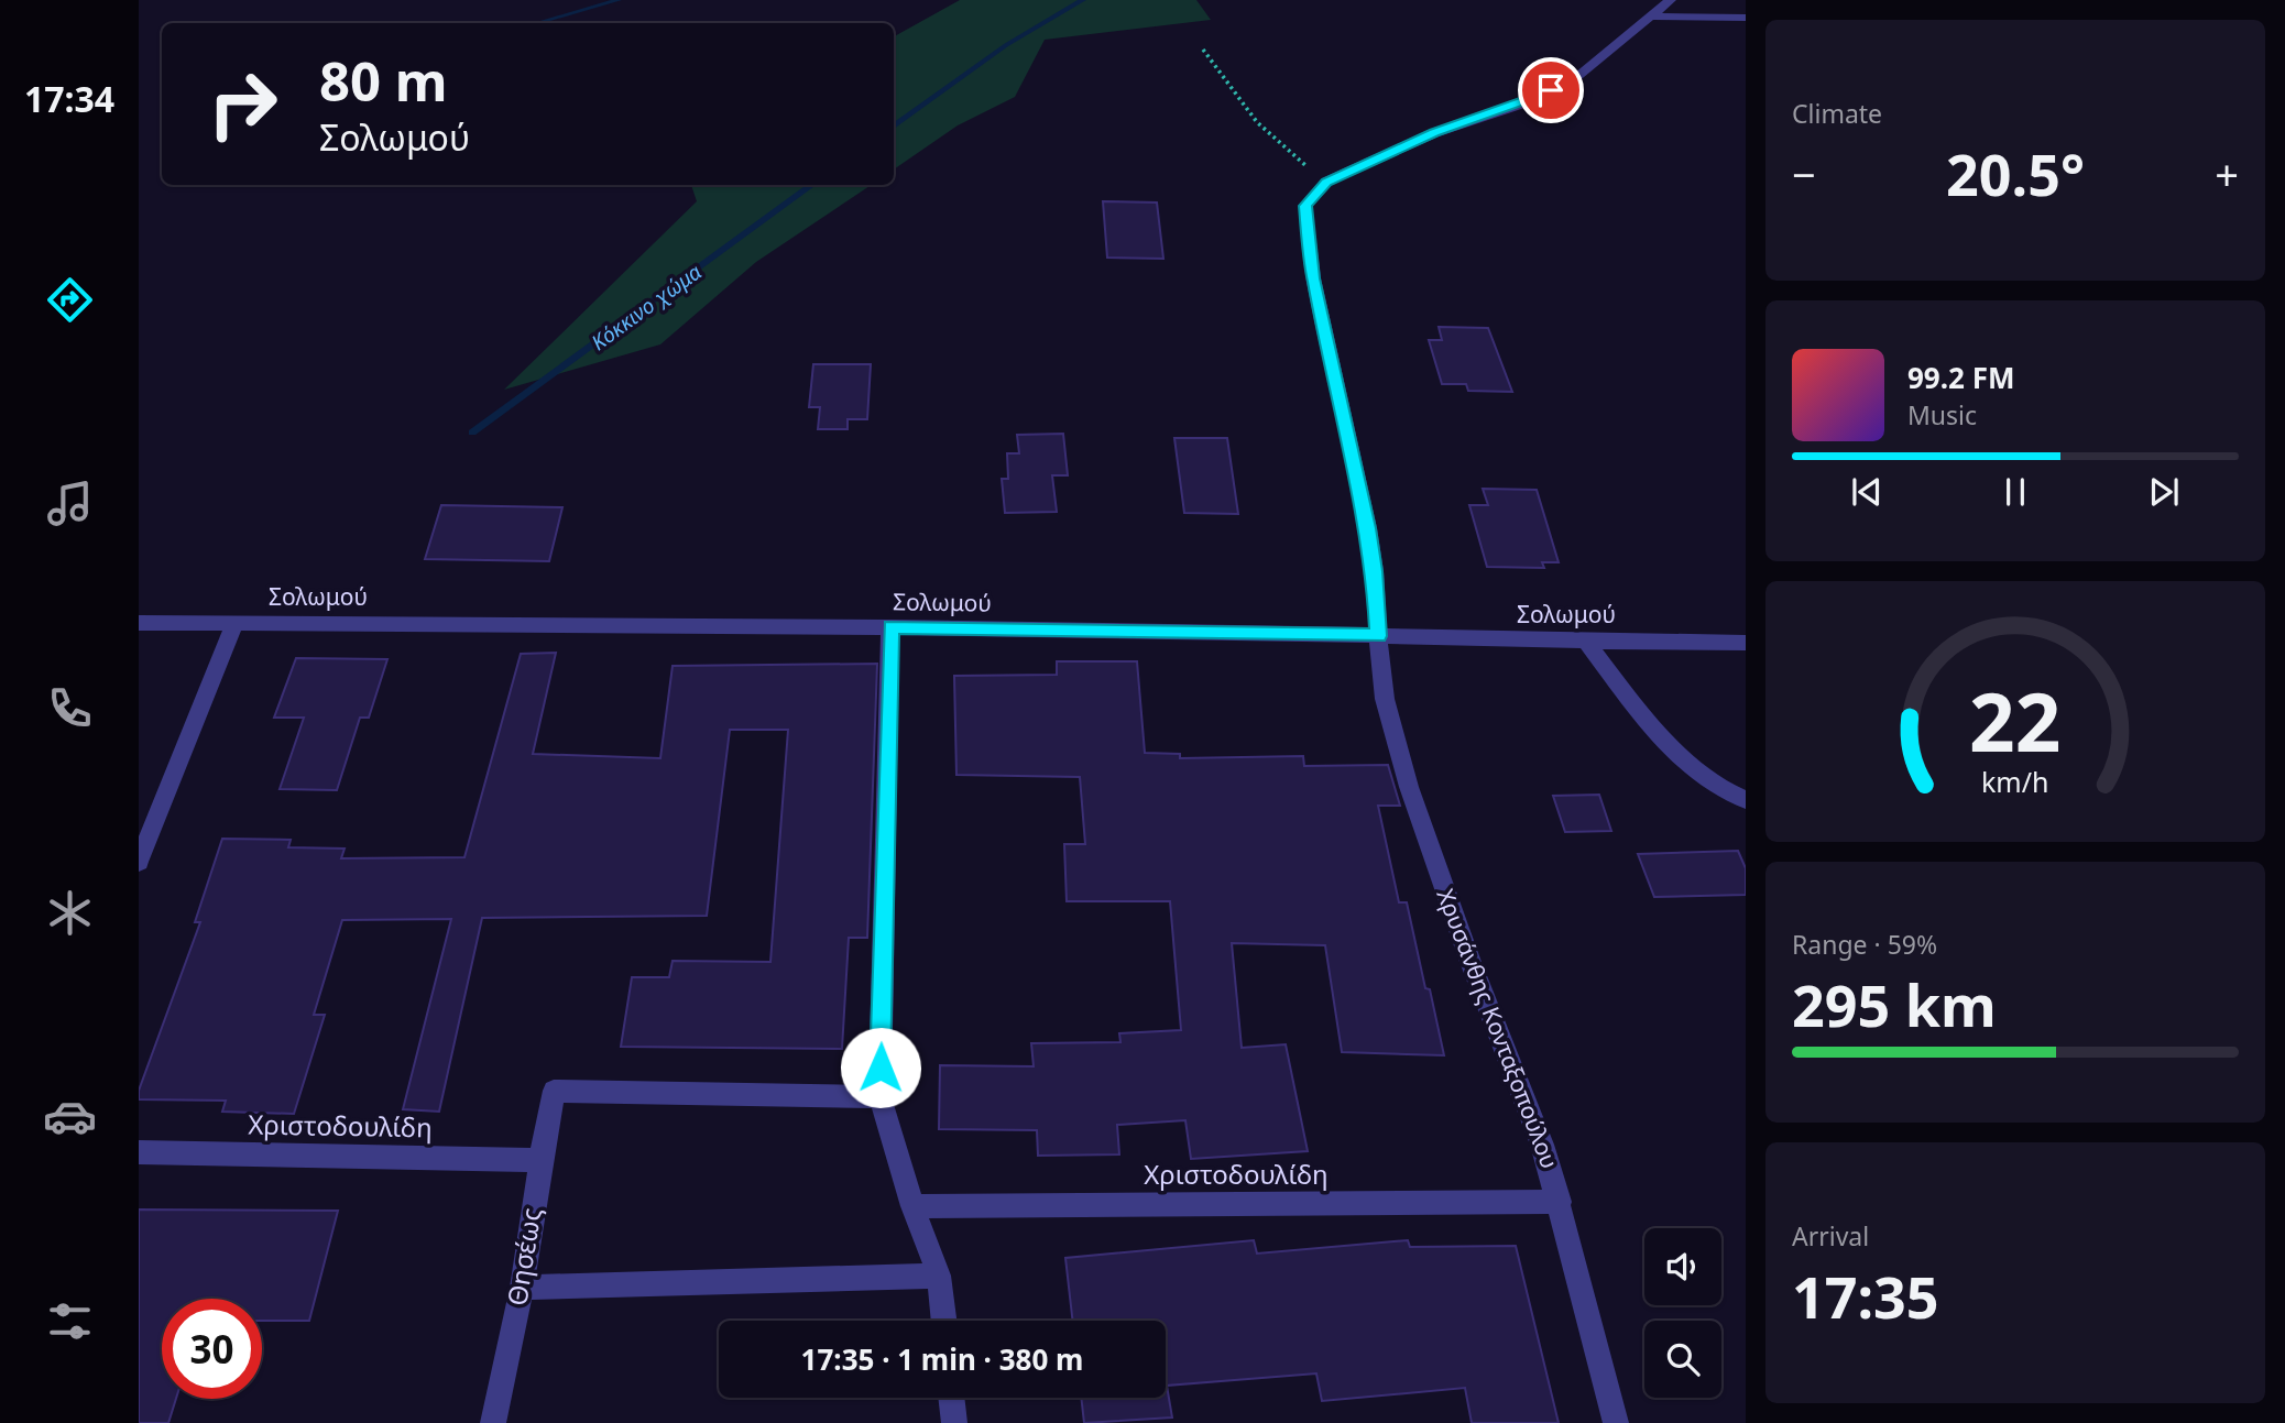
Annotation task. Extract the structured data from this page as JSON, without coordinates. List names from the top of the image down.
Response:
{
  "streets": {
    "street": [
      "Σολωμού",
      "Χρυσάνθης Κονταξοπούλου",
      "Χριστοδουλίδη",
      "Θησέως"
    ]
  },
  "crossings": [
    ["Σολωμού", "Χρυσάνθης Κονταξοπούλου"],
    ["Χρυσάνθης Κονταξοπούλου", "Χριστοδουλίδη"],
    ["Χριστοδουλίδη", "Θησέως"]
  ],
  "water": ["Κόκκινο χώμα"],
  "page": {
    "tabs": "17:34",
    "tile": [
      "Climate",
      ["Range · 59%", "295 km"],
      ["Arrival", "17:35"]
    ],
    "turn": ["80 m", "Σολωμού"],
    "heat": ["−", "20.5°", "+"],
    "song": ["99.2 FM", "Music"],
    "limit": "30",
    "trip": "17:35 · 1 min · 380 m",
    "gauge": ["22", "km/h"]
  }
}
